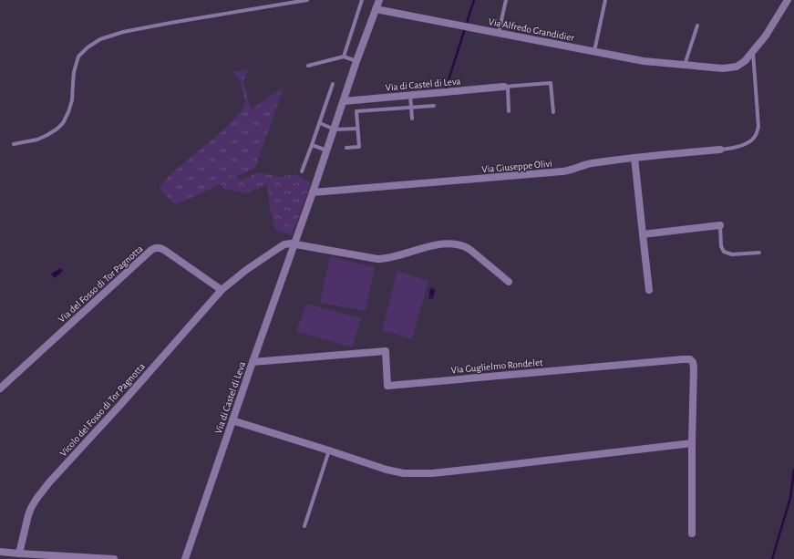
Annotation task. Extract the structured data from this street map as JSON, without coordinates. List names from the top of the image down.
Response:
{
  "streets": {
    "street": [
      "Via Alfredo Grandidier",
      "Via di Castel di Leva",
      "Via Giuseppe Olivi",
      "Via del Fosso di Tor Pagnotta",
      "Via Guglielmo Rondelet",
      "Vicolo del Fosso di Tor Pagnotta"
    ]
  },
  "crossings": [
    ["Via Alfredo Grandidier", "Via di Castel di Leva"],
    ["Via di Castel di Leva", "Via Giuseppe Olivi"],
    ["Via di Castel di Leva", "Via Guglielmo Rondelet"],
    ["Via del Fosso di Tor Pagnotta", "Vicolo del Fosso di Tor Pagnotta"]
  ]
}
